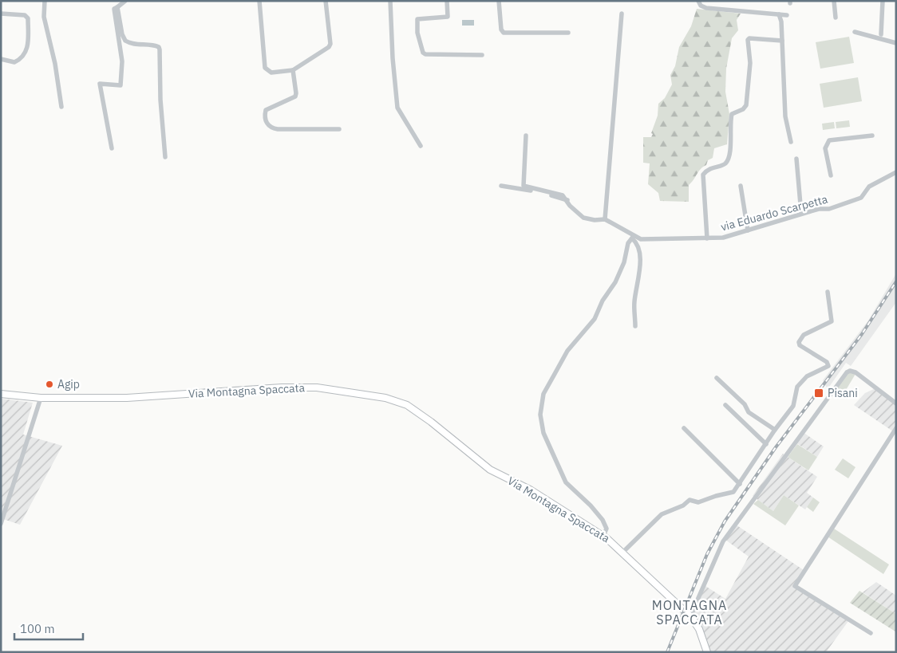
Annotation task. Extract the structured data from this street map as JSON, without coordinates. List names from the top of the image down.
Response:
{
  "streets": {
    "main road": ["Via Montagna Spaccata"],
    "street": ["via Eduardo Scarpetta"]
  },
  "districts": ["MONTAGNA SPACCATA"],
  "places": {
    "other": ["Agip"],
    "transit": ["Pisani"]
  },
  "scale_bar": "100 m"
}
